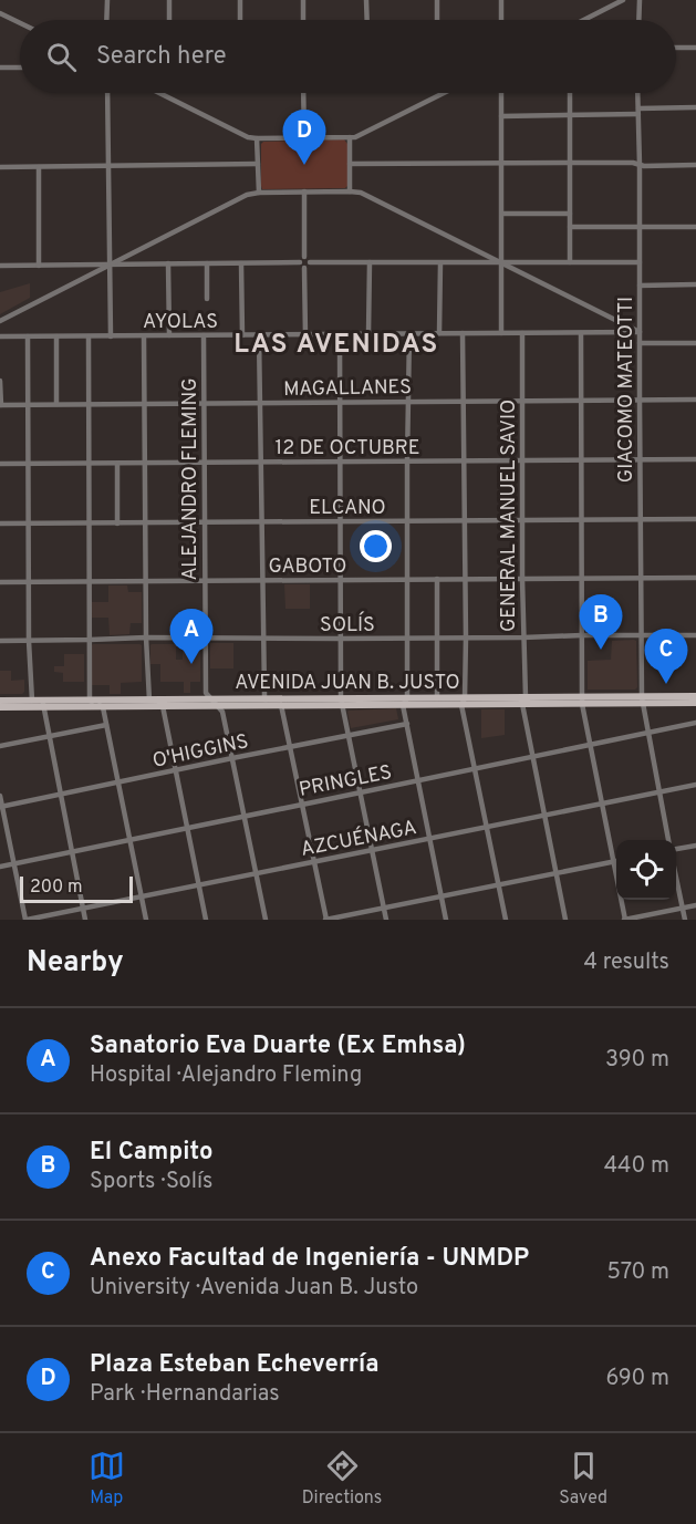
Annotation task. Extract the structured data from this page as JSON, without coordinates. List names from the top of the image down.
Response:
{
  "streets": {
    "main road": ["AVENIDA JUAN B. JUSTO"],
    "street": [
      "AYOLAS",
      "MAGALLANES",
      "GIACOMO MATEOTTI",
      "12 DE OCTUBRE",
      "ALEJANDRO FLEMING",
      "ELCANO",
      "GENERAL MANUEL SAVIO",
      "GABOTO",
      "SOLÍS",
      "O'HIGGINS",
      "PRINGLES",
      "AZCUÉNAGA"
    ]
  },
  "crossings": [
    ["AYOLAS", "GIACOMO MATEOTTI"],
    ["AYOLAS", "ALEJANDRO FLEMING"],
    ["AYOLAS", "GENERAL MANUEL SAVIO"],
    ["MAGALLANES", "GIACOMO MATEOTTI"],
    ["MAGALLANES", "ALEJANDRO FLEMING"],
    ["MAGALLANES", "GENERAL MANUEL SAVIO"],
    ["GIACOMO MATEOTTI", "12 DE OCTUBRE"],
    ["GIACOMO MATEOTTI", "ELCANO"],
    ["GIACOMO MATEOTTI", "GABOTO"],
    ["GIACOMO MATEOTTI", "SOLÍS"],
    ["GIACOMO MATEOTTI", "AVENIDA JUAN B. JUSTO"],
    ["GIACOMO MATEOTTI", "PRINGLES"],
    ["GIACOMO MATEOTTI", "AZCUÉNAGA"],
    ["12 DE OCTUBRE", "ALEJANDRO FLEMING"],
    ["12 DE OCTUBRE", "GENERAL MANUEL SAVIO"],
    ["ALEJANDRO FLEMING", "ELCANO"],
    ["ALEJANDRO FLEMING", "GABOTO"],
    ["ALEJANDRO FLEMING", "SOLÍS"],
    ["ALEJANDRO FLEMING", "AVENIDA JUAN B. JUSTO"],
    ["ELCANO", "GENERAL MANUEL SAVIO"],
    ["GENERAL MANUEL SAVIO", "GABOTO"],
    ["GENERAL MANUEL SAVIO", "SOLÍS"],
    ["GENERAL MANUEL SAVIO", "AVENIDA JUAN B. JUSTO"],
    ["GENERAL MANUEL SAVIO", "PRINGLES"],
    ["GENERAL MANUEL SAVIO", "AZCUÉNAGA"]
  ],
  "districts": ["LAS AVENIDAS"],
  "scale_bar": "200 m",
  "page": {
    "search": "Search here",
    "pins": [
      "D",
      "B",
      "A",
      "C"
    ],
    "scale": "200 m",
    "heading": ["Nearby", "4 results"],
    "list": [
      {
        "mark": "A",
        "name": "Sanatorio Eva Duarte (Ex Emhsa)",
        "note": "Hospital · Alejandro Fleming",
        "value": "390 m"
      },
      {
        "mark": "B",
        "name": "El Campito",
        "note": "Sports · Solís",
        "value": "440 m"
      },
      {
        "mark": "C",
        "name": "Anexo Facultad de Ingeniería - UNMDP",
        "note": "University · Avenida Juan B. Justo",
        "value": "570 m"
      },
      {
        "mark": "D",
        "name": "Plaza Esteban Echeverría",
        "note": "Park · Hernandarias",
        "value": "690 m"
      }
    ],
    "nav": ["Map", "Directions", "Saved"]
  }
}
